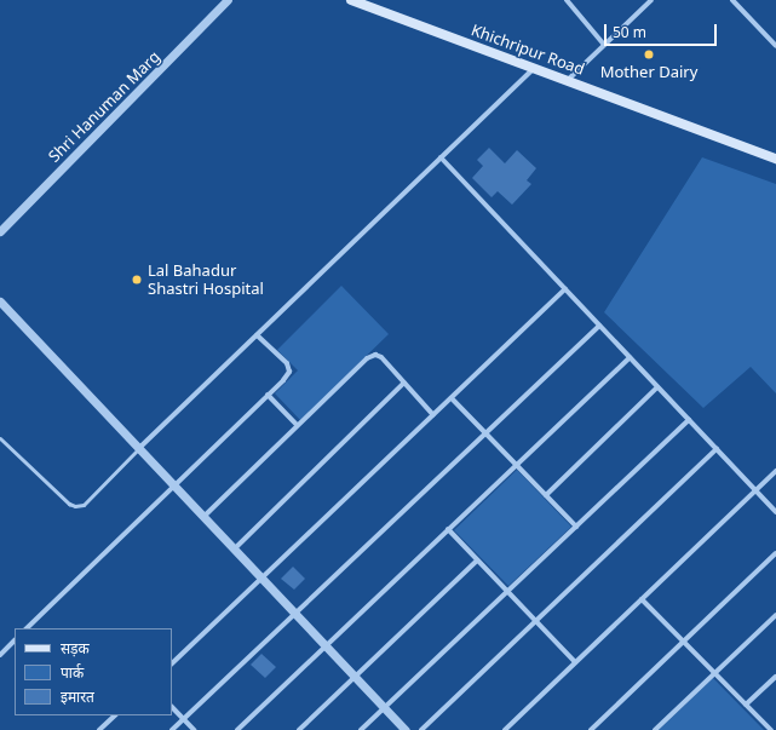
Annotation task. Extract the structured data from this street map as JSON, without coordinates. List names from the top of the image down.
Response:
{
  "streets": {
    "main road": ["Khichripur Road"],
    "street": ["Shri Hanuman Marg"]
  },
  "places": ["Mother Dairy", "Lal Bahadur Shastri Hospital"],
  "legend": ["सड़क", "पार्क", "इमारत"],
  "scale_bar": "50 m"
}
